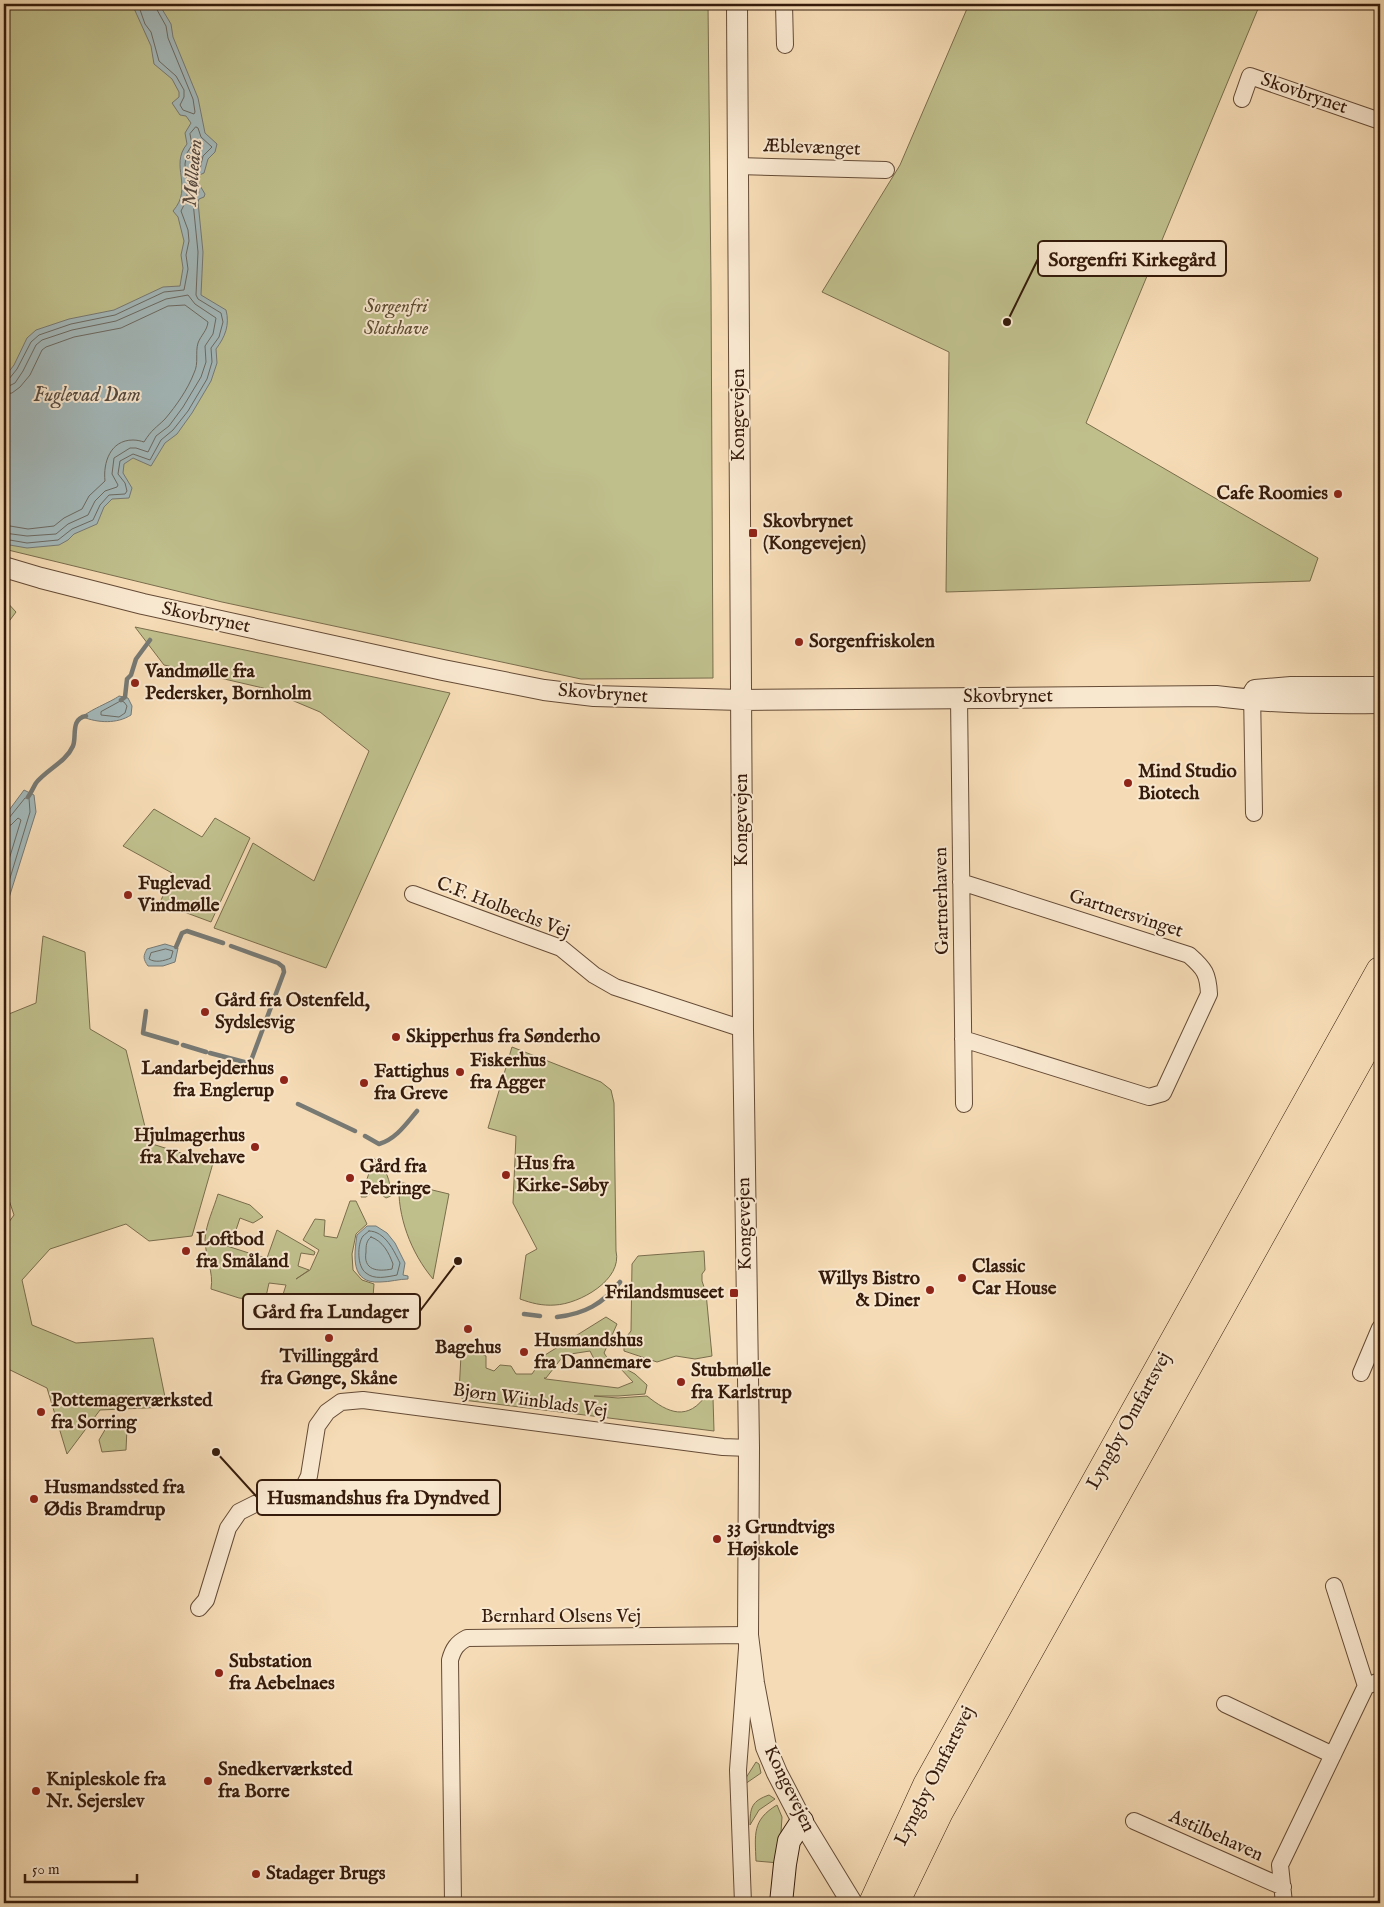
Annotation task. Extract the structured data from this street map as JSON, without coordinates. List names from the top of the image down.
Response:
{
  "streets": {
    "highway": ["Lyngby Omfartsvej"],
    "street": [
      "Skovbrynet",
      "Æblevænget",
      "Kongevejen",
      "Gartnerhaven",
      "C.F. Holbechs Vej",
      "Gartnersvinget",
      "Bjørn Wiinblads Vej",
      "Bernhard Olsens Vej",
      "Astilbehaven"
    ]
  },
  "crossings": [
    ["Skovbrynet", "Kongevejen"],
    ["Skovbrynet", "Gartnerhaven"],
    ["Æblevænget", "Kongevejen"],
    ["Kongevejen", "C.F. Holbechs Vej"],
    ["Kongevejen", "Bjørn Wiinblads Vej"],
    ["Kongevejen", "Bernhard Olsens Vej"],
    ["Gartnerhaven", "Gartnersvinget"]
  ],
  "water": ["Mølleåen", "Fuglevad Dam"],
  "parks": ["Sorgenfri Slotshave"],
  "places": {
    "other": [
      "Sorgenfri Kirkegård",
      "Cafe Roomies",
      "Sorgenfriskolen",
      "Vandmølle fra Pedersker, Bornholm",
      "Mind Studio Biotech",
      "Fuglevad Vindmølle",
      "Gård fra Ostenfeld, Sydslesvig",
      "Skipperhus fra Sønderho",
      "Fiskerhus fra Agger",
      "Landarbejderhus fra Englerup",
      "Fattighus fra Greve",
      "Hjulmagerhus fra Kalvehave",
      "Hus fra Kirke-Søby",
      "Gård fra Pebringe",
      "Loftbod fra Småland",
      "Gård fra Lundager",
      "Classic Car House",
      "Willys Bistro & Diner",
      "Bagehus",
      "Tvillinggård fra Gønge, Skåne",
      "Husmandshus fra Dannemare",
      "Stubmølle fra Karlstrup",
      "Pottemagerværksted fra Sorring",
      "Husmandshus fra Dyndved",
      "Husmandssted fra Ødis Bramdrup",
      "33 Grundtvigs Højskole",
      "Substation fra Aebelnaes",
      "Snedkerværksted fra Borre",
      "Knipleskole fra Nr. Sejerslev",
      "Stadager Brugs"
    ],
    "transit": ["Skovbrynet (Kongevejen)", "Frilandsmuseet"]
  },
  "scale_bar": "50 m"
}
